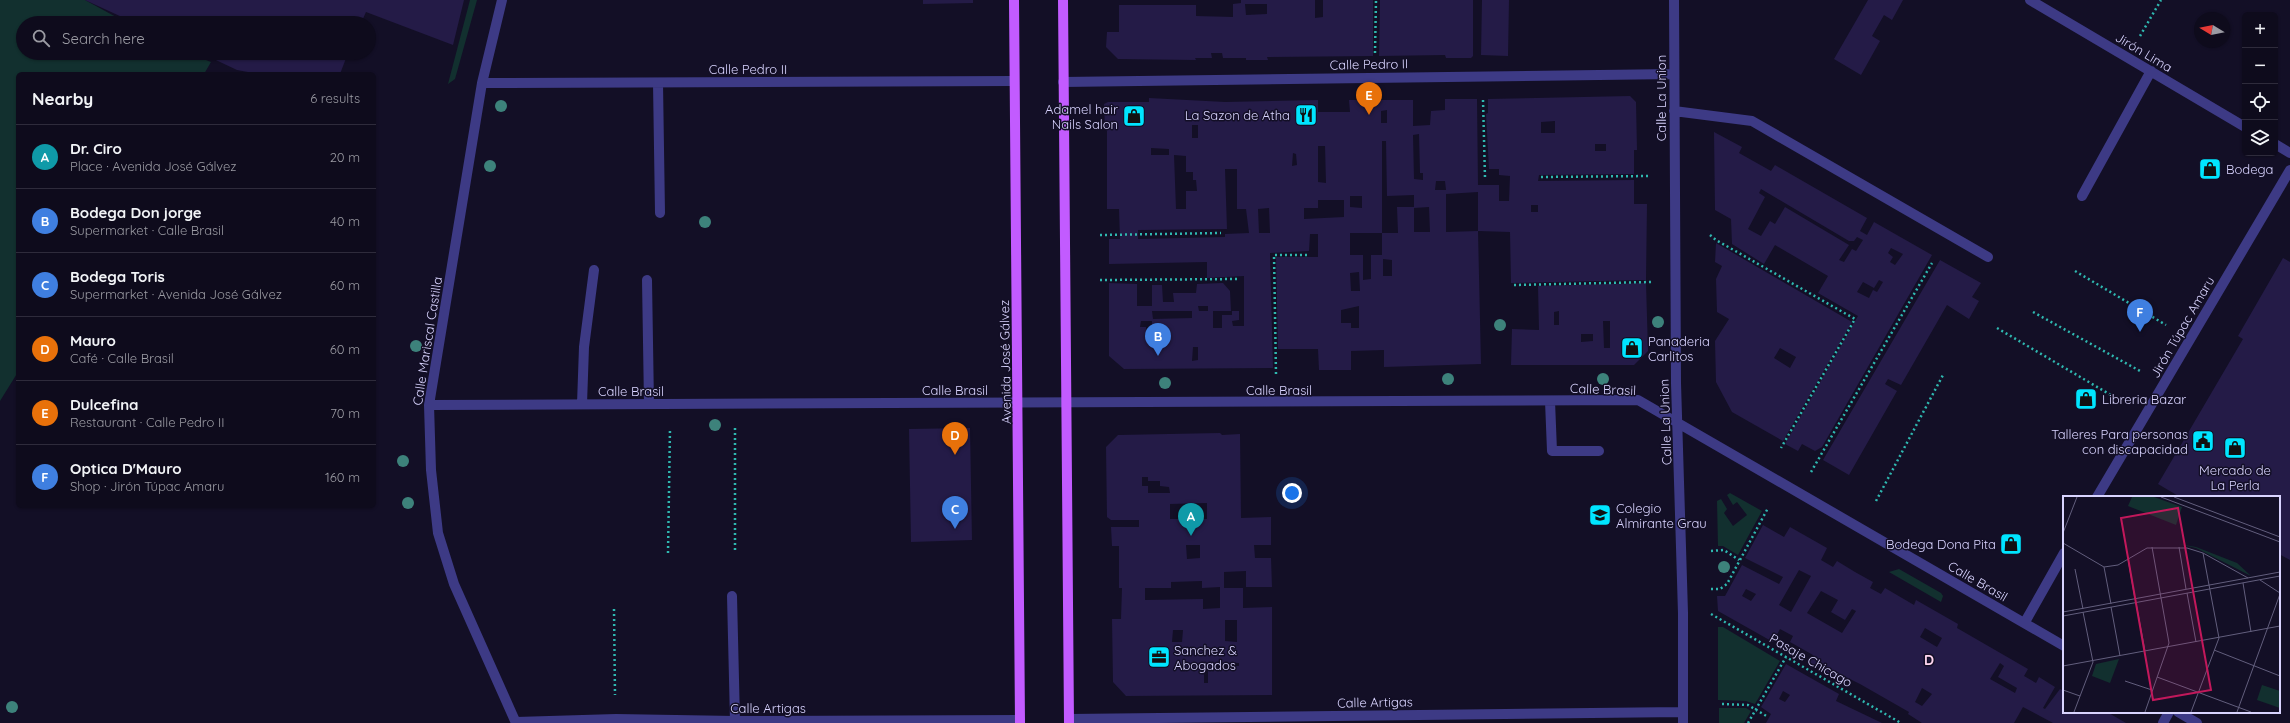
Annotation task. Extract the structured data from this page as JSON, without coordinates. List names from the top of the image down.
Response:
{
  "streets": {
    "main road": ["Avenida José Gálvez"],
    "street": [
      "Jirón Lima",
      "Calle Pedro II",
      "Calle La Union",
      "Jirón Túpac Amaru",
      "Calle Mariscal Castilla",
      "Calle Brasil",
      "Calle Artigas"
    ],
    "path": ["Pasaje Chicago"]
  },
  "crossings": [
    ["Calle Pedro II", "Calle La Union"],
    ["Calle Pedro II", "Calle Mariscal Castilla"],
    ["Calle Pedro II", "Avenida José Gálvez"],
    ["Calle La Union", "Calle Brasil"],
    ["Calle La Union", "Calle Artigas"],
    ["Calle Mariscal Castilla", "Calle Brasil"],
    ["Calle Mariscal Castilla", "Calle Artigas"],
    ["Avenida José Gálvez", "Calle Brasil"],
    ["Avenida José Gálvez", "Calle Artigas"]
  ],
  "districts": ["D"],
  "places": {
    "restaurant": ["La Sazon de Atha"],
    "shop": [
      "Adamel hair Nails Salon",
      "Bodega",
      "Panaderia Carlitos",
      "Libreria Bazar",
      "Mercado de La Perla",
      "Bodega Dona Pita"
    ],
    "public building": ["Talleres Para personas con discapacidad"],
    "school or university": ["Colegio Almirante Grau"],
    "office": ["Sanchez & Abogados"]
  },
  "north": "left",
  "page": {
    "map_buttons": ["+", "−"],
    "search": "Search here",
    "heading": ["Nearby", "6 results"],
    "pins": [
      "E",
      "F",
      "B",
      "D",
      "C",
      "A"
    ],
    "list": [
      {
        "mark": "A",
        "name": "Dr. Ciro",
        "note": "Place · Avenida José Gálvez",
        "value": "20 m"
      },
      {
        "mark": "B",
        "name": "Bodega Don jorge",
        "note": "Supermarket · Calle Brasil",
        "value": "40 m"
      },
      {
        "mark": "C",
        "name": "Bodega Toris",
        "note": "Supermarket · Avenida José Gálvez",
        "value": "60 m"
      },
      {
        "mark": "D",
        "name": "Mauro",
        "note": "Café · Calle Brasil",
        "value": "60 m"
      },
      {
        "mark": "E",
        "name": "Dulcefina",
        "note": "Restaurant · Calle Pedro II",
        "value": "70 m"
      },
      {
        "mark": "F",
        "name": "Optica D'Mauro",
        "note": "Shop · Jirón Túpac Amaru",
        "value": "160 m"
      }
    ]
  }
}
